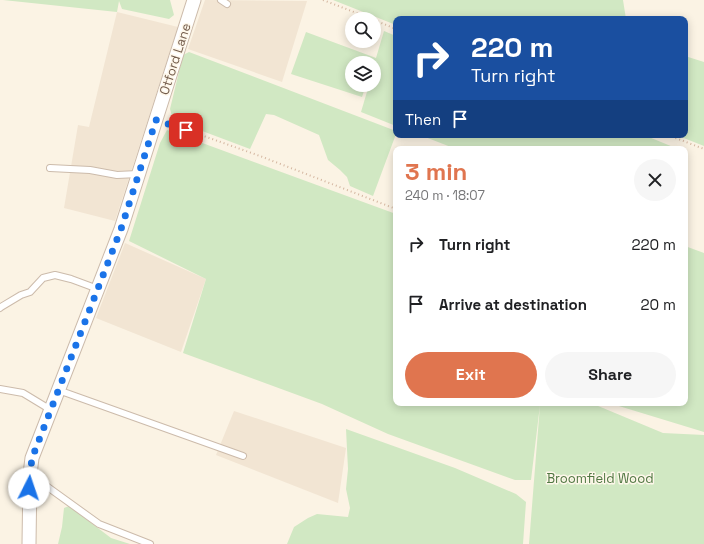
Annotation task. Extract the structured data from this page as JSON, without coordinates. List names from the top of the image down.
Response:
{
  "streets": {
    "street": ["Otford Lane"]
  },
  "parks": ["Broomfield Wood"],
  "page": {
    "turn": ["220 m", "Turn right"],
    "then": "Then",
    "heading": ["3 min", "240 m · 18:07"],
    "list": [
      {
        "name": "Turn right",
        "value": "220 m"
      },
      {
        "name": "Arrive at destination",
        "value": "20 m"
      }
    ],
    "buttons": ["Exit", "Share"]
  }
}
